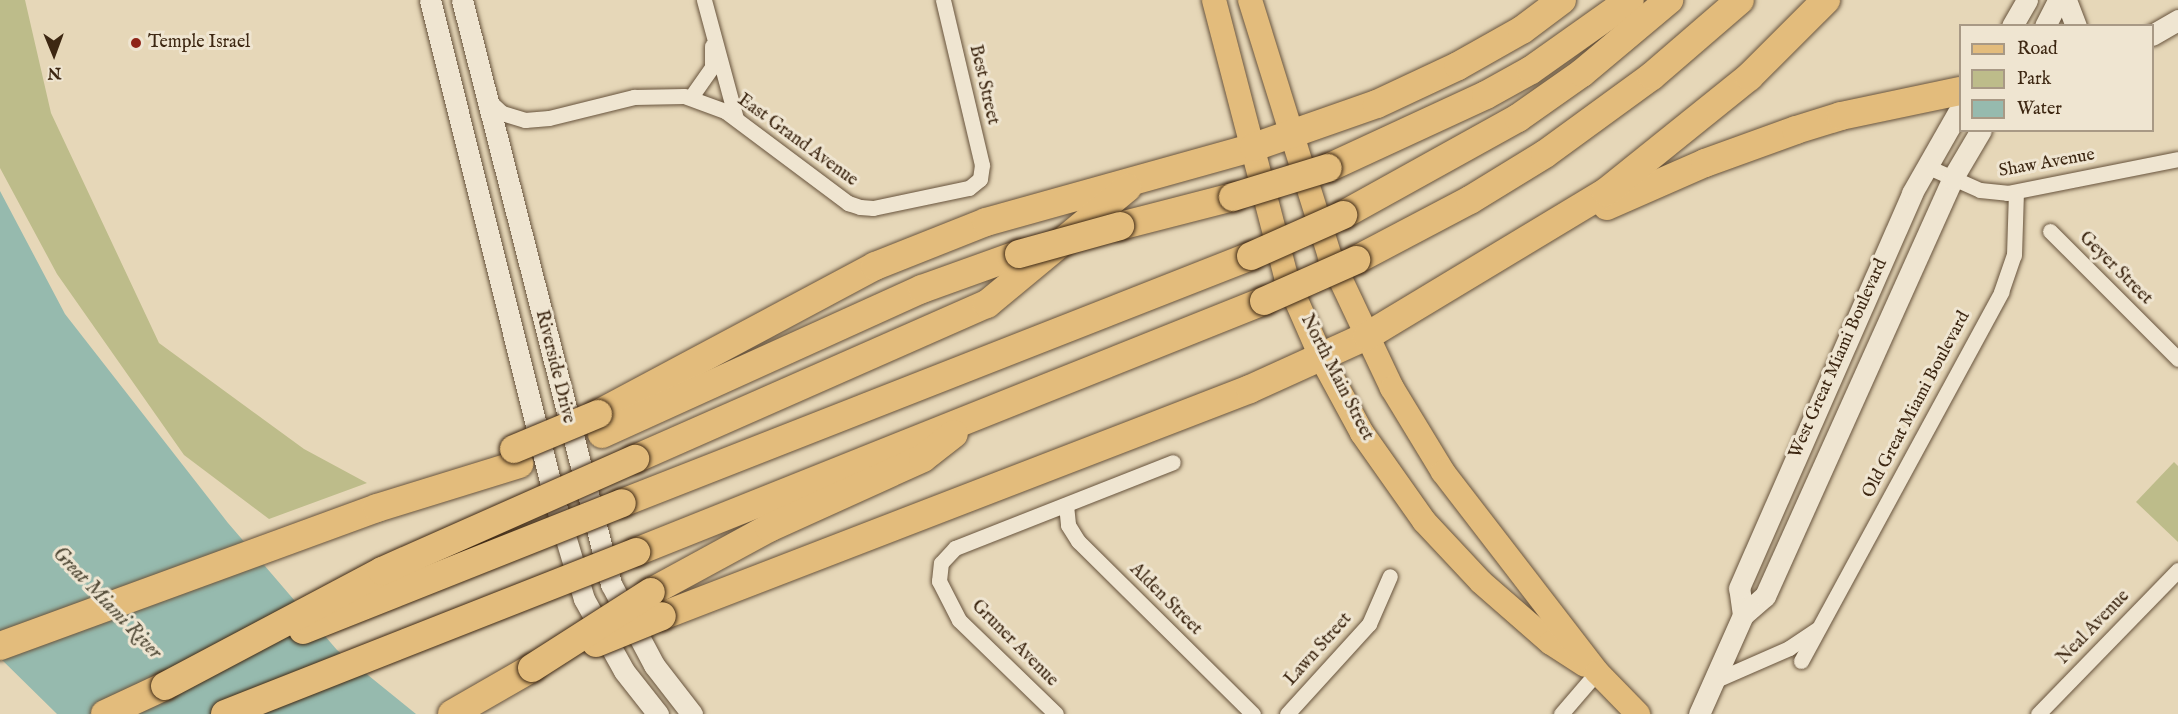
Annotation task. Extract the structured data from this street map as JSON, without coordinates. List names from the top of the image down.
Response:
{
  "streets": {
    "main road": ["West Great Miami Boulevard", "Riverside Drive", "North Main Street"],
    "street": [
      "Best Street",
      "East Grand Avenue",
      "Shaw Avenue",
      "Geyer Street",
      "Old Great Miami Boulevard",
      "Alden Street",
      "Neal Avenue",
      "Gruner Avenue",
      "Lawn Street"
    ]
  },
  "crossings": [
    ["Best Street", "East Grand Avenue"],
    ["East Grand Avenue", "Riverside Drive"],
    ["Shaw Avenue", "West Great Miami Boulevard"],
    ["Shaw Avenue", "Old Great Miami Boulevard"],
    ["West Great Miami Boulevard", "Old Great Miami Boulevard"],
    ["Alden Street", "Gruner Avenue"]
  ],
  "water": ["Great Miami River"],
  "places": ["Temple Israel"],
  "legend": ["Road", "Park", "Water"],
  "north": "bottom"
}
